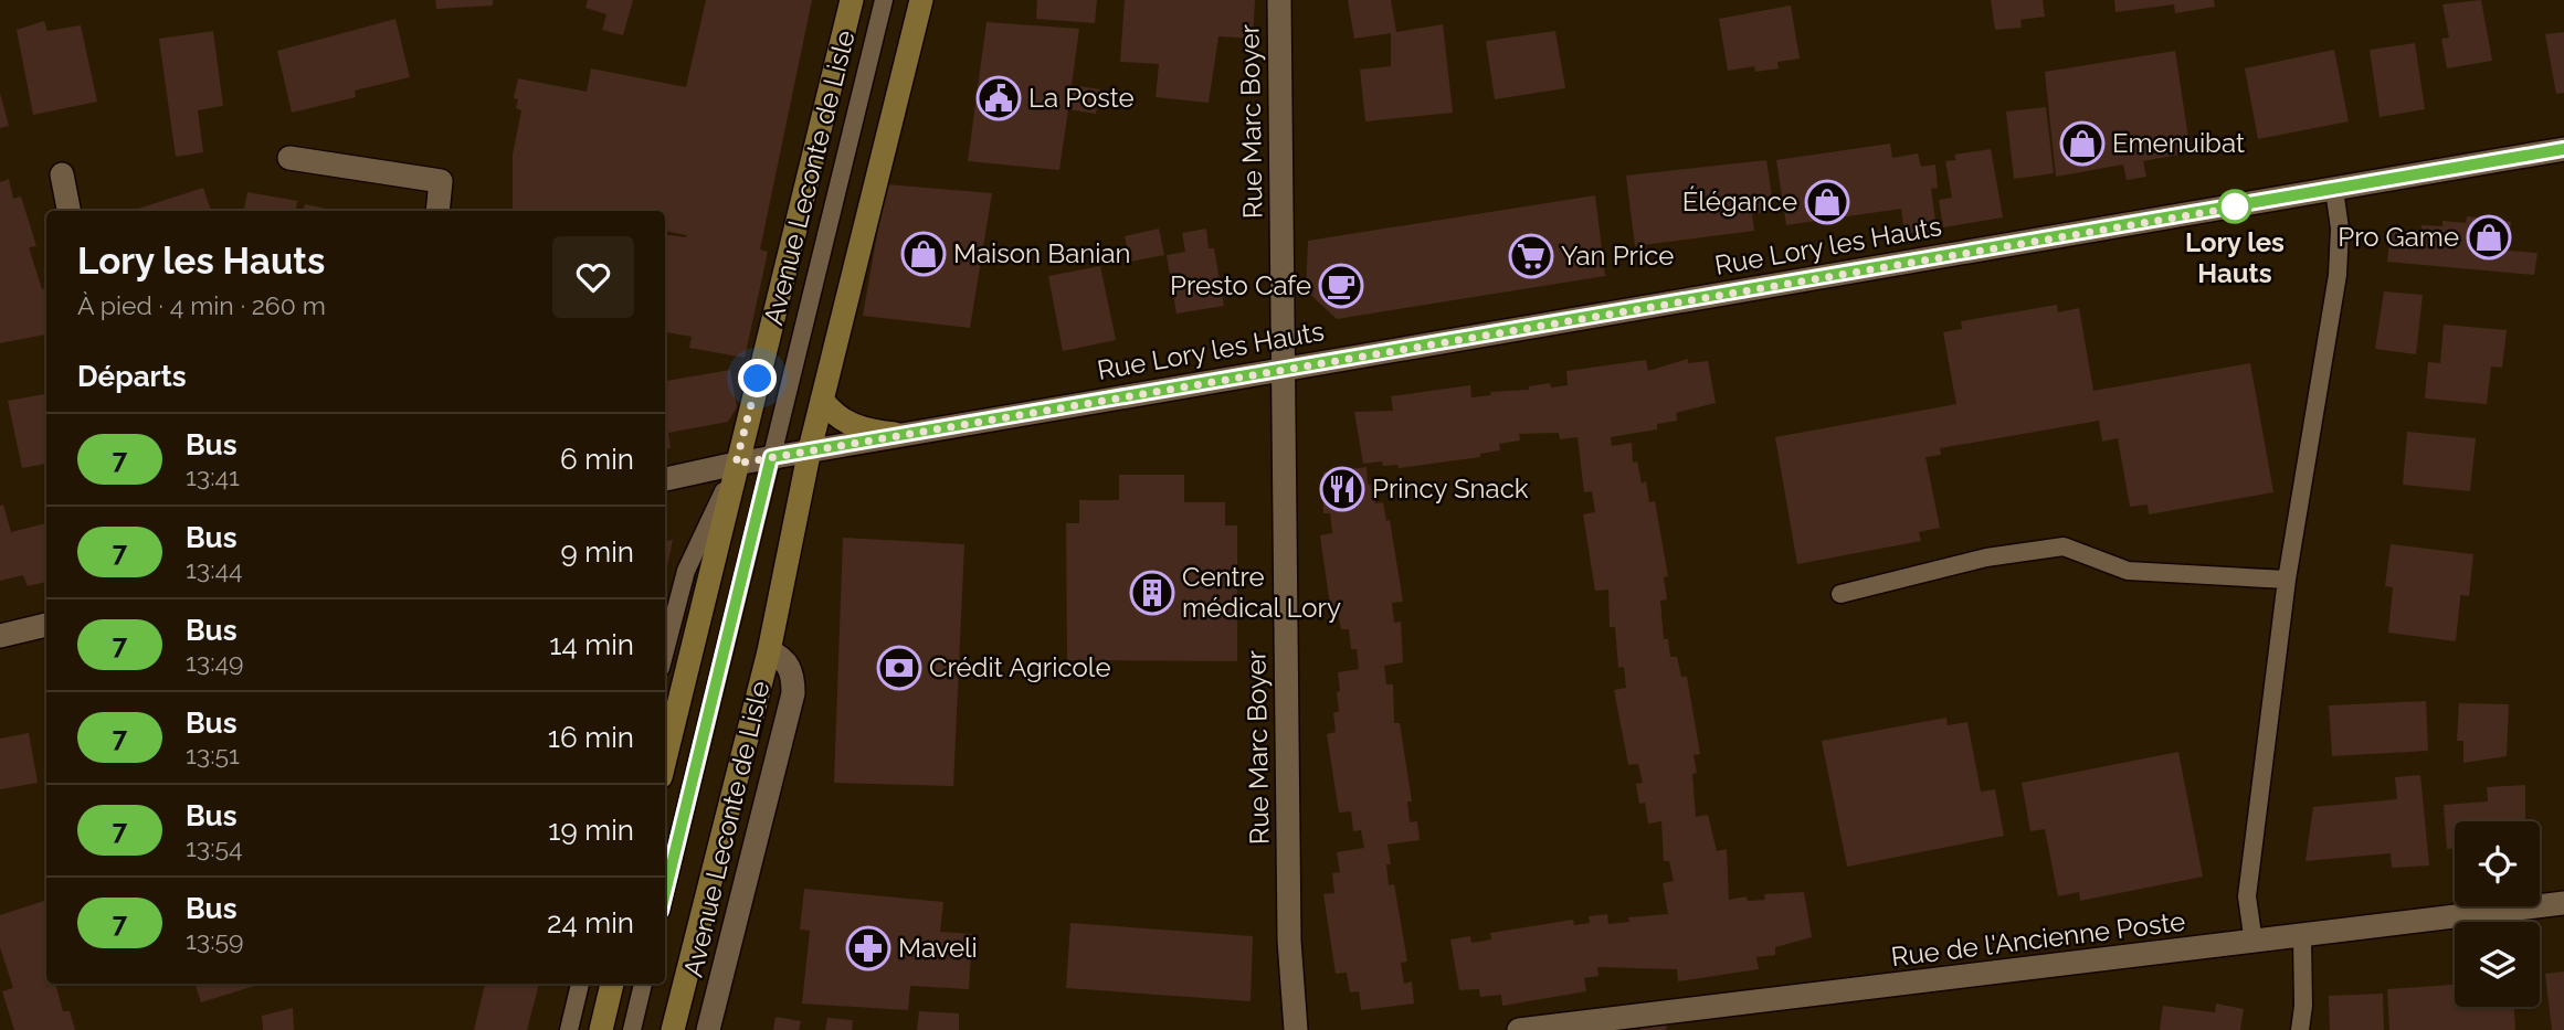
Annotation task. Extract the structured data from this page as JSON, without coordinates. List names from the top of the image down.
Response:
{
  "streets": {
    "main road": ["Avenue Leconte de Lisle"],
    "street": ["Rue Marc Boyer", "Rue Lory les Hauts", "Rue de l'Ancienne Poste"]
  },
  "crossings": [
    ["Rue Marc Boyer", "Rue Lory les Hauts"],
    ["Avenue Leconte de Lisle", "Rue Lory les Hauts"]
  ],
  "places": {
    "public building": ["La Poste"],
    "shop": [
      "Emenuibat",
      "Élégance",
      "Pro Game",
      "Maison Banian"
    ],
    "other": ["Lory les Hauts"],
    "supermarket": ["Yan Price"],
    "cafe": ["Presto Cafe"],
    "restaurant": ["Princy Snack"],
    "building": ["Centre médical Lory"],
    "bank": ["Crédit Agricole"],
    "pharmacy": ["Maveli"]
  },
  "lines": ["bus line 7"],
  "page": {
    "heading": [
      ["Lory les Hauts", "À pied · 4 min · 260 m"],
      "Départs"
    ],
    "list": [
      {
        "mark": "7",
        "name": "Bus",
        "note": "13:41",
        "value": "6 min"
      },
      {
        "mark": "7",
        "name": "Bus",
        "note": "13:44",
        "value": "9 min"
      },
      {
        "mark": "7",
        "name": "Bus",
        "note": "13:49",
        "value": "14 min"
      },
      {
        "mark": "7",
        "name": "Bus",
        "note": "13:51",
        "value": "16 min"
      },
      {
        "mark": "7",
        "name": "Bus",
        "note": "13:54",
        "value": "19 min"
      },
      {
        "mark": "7",
        "name": "Bus",
        "note": "13:59",
        "value": "24 min"
      }
    ]
  }
}
